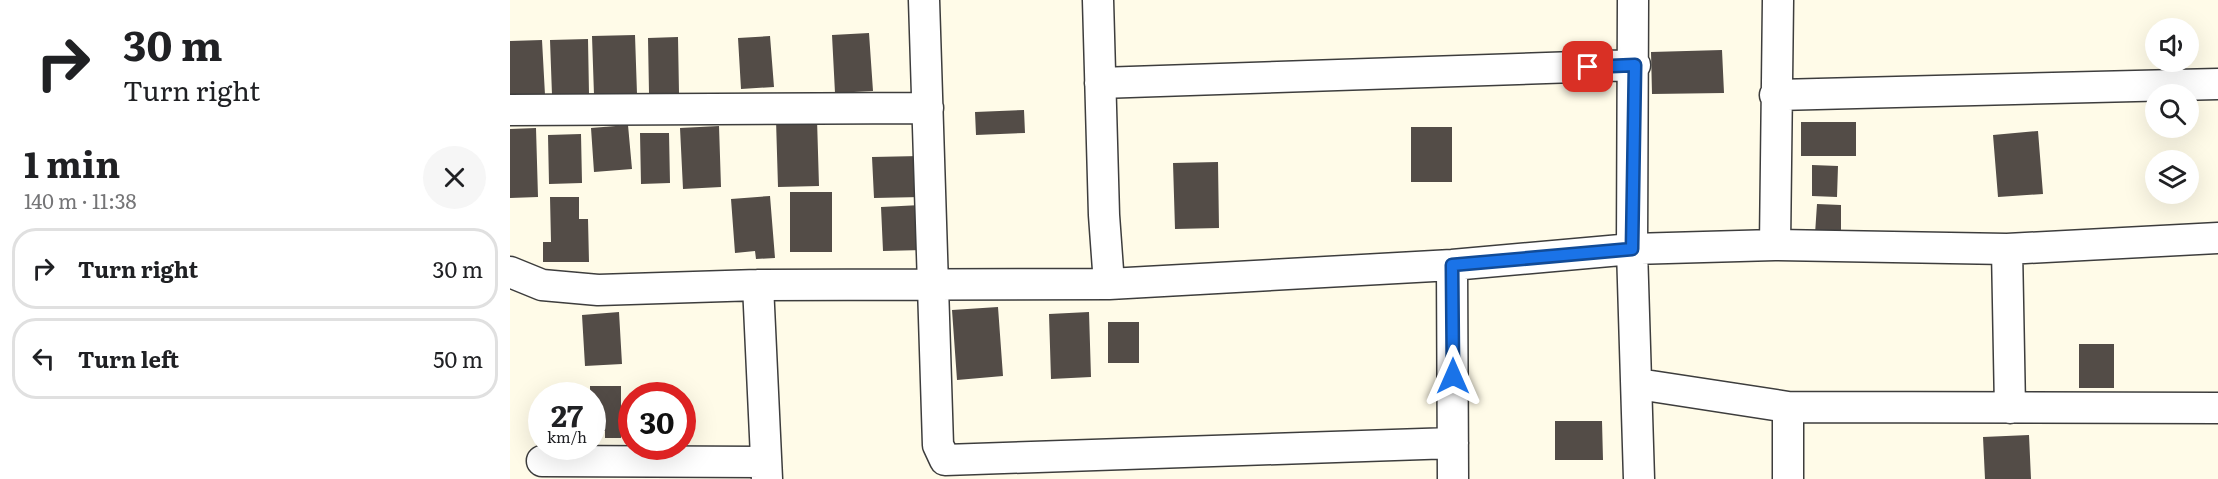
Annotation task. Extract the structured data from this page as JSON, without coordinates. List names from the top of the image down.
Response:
{
  "page": {
    "turn": ["30 m", "Turn right"],
    "heading": ["1 min", "140 m · 11:38"],
    "list": [
      {
        "name": "Turn right",
        "value": "30 m"
      },
      {
        "name": "Turn left",
        "value": "50 m"
      }
    ],
    "speed": "27 km/h",
    "limit": "30"
  }
}
